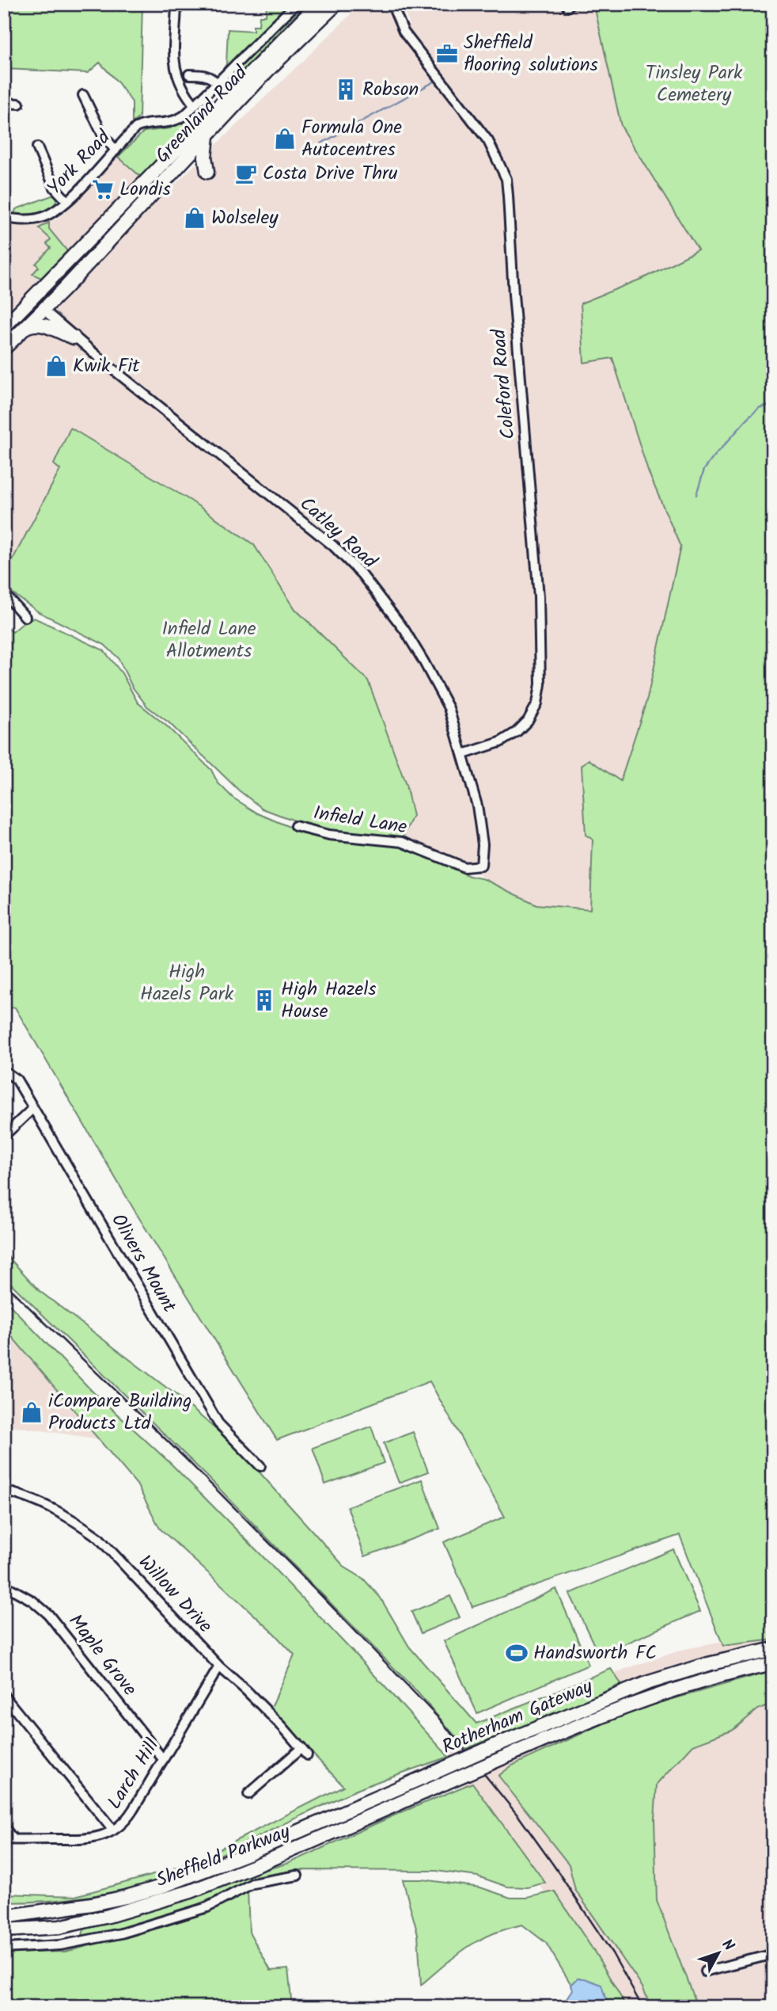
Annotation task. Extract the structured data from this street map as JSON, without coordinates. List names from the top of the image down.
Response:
{
  "streets": {
    "highway": ["Greenland Road", "Rotherham Gateway", "Sheffield Parkway"],
    "street": [
      "York Road",
      "Coleford Road",
      "Catley Road",
      "Infield Lane",
      "Olivers Mount",
      "Willow Drive",
      "Maple Grove",
      "Larch Hill"
    ]
  },
  "crossings": [
    ["Greenland Road", "Catley Road"],
    ["Coleford Road", "Catley Road"],
    ["Catley Road", "Infield Lane"],
    ["Willow Drive", "Larch Hill"],
    ["Maple Grove", "Larch Hill"],
    ["Rotherham Gateway", "Sheffield Parkway"]
  ],
  "parks": ["Tinsley Park Cemetery", "Infield Lane Allotments", "High Hazels Park"],
  "places": {
    "office": ["Sheffield flooring solutions"],
    "building": ["Robson", "High Hazels House"],
    "shop": [
      "Formula One Autocentres",
      "Wolseley",
      "Kwik Fit",
      "iCompare Building Products Ltd"
    ],
    "cafe": ["Costa Drive Thru"],
    "supermarket": ["Londis"],
    "sports": ["Handsworth FC"]
  },
  "north": "top right"
}
